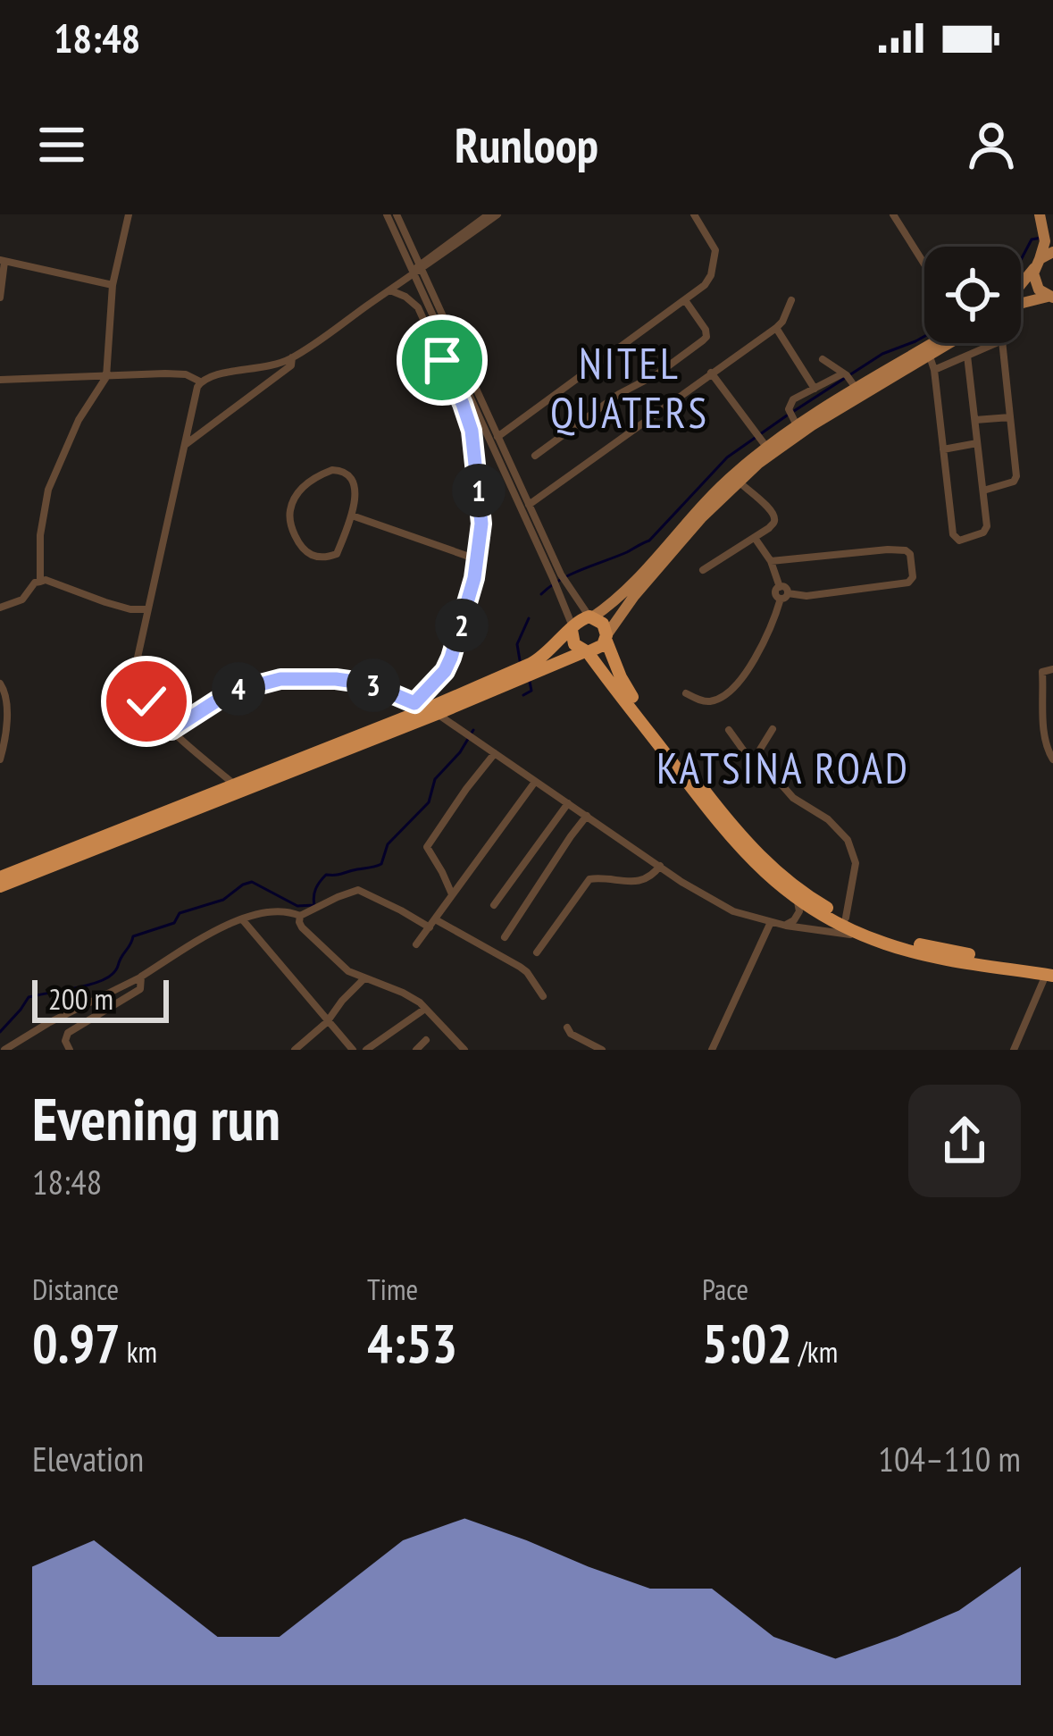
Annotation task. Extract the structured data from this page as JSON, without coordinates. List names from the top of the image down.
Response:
{
  "districts": ["NITEL QUATERS", "KATSINA ROAD"],
  "scale_bar": "200 m",
  "page": {
    "status": "18:48",
    "header": "Runloop",
    "pins": [
      "1",
      "2",
      "3",
      "4"
    ],
    "scale": "200 m",
    "heading": ["Evening run", "18:48"],
    "stats": [
      ["Distance", "0.97 km"],
      ["Time", "4:53"],
      ["Pace", "5:02 /km"]
    ],
    "chart": ["Elevation", "104–110 m"]
  }
}
